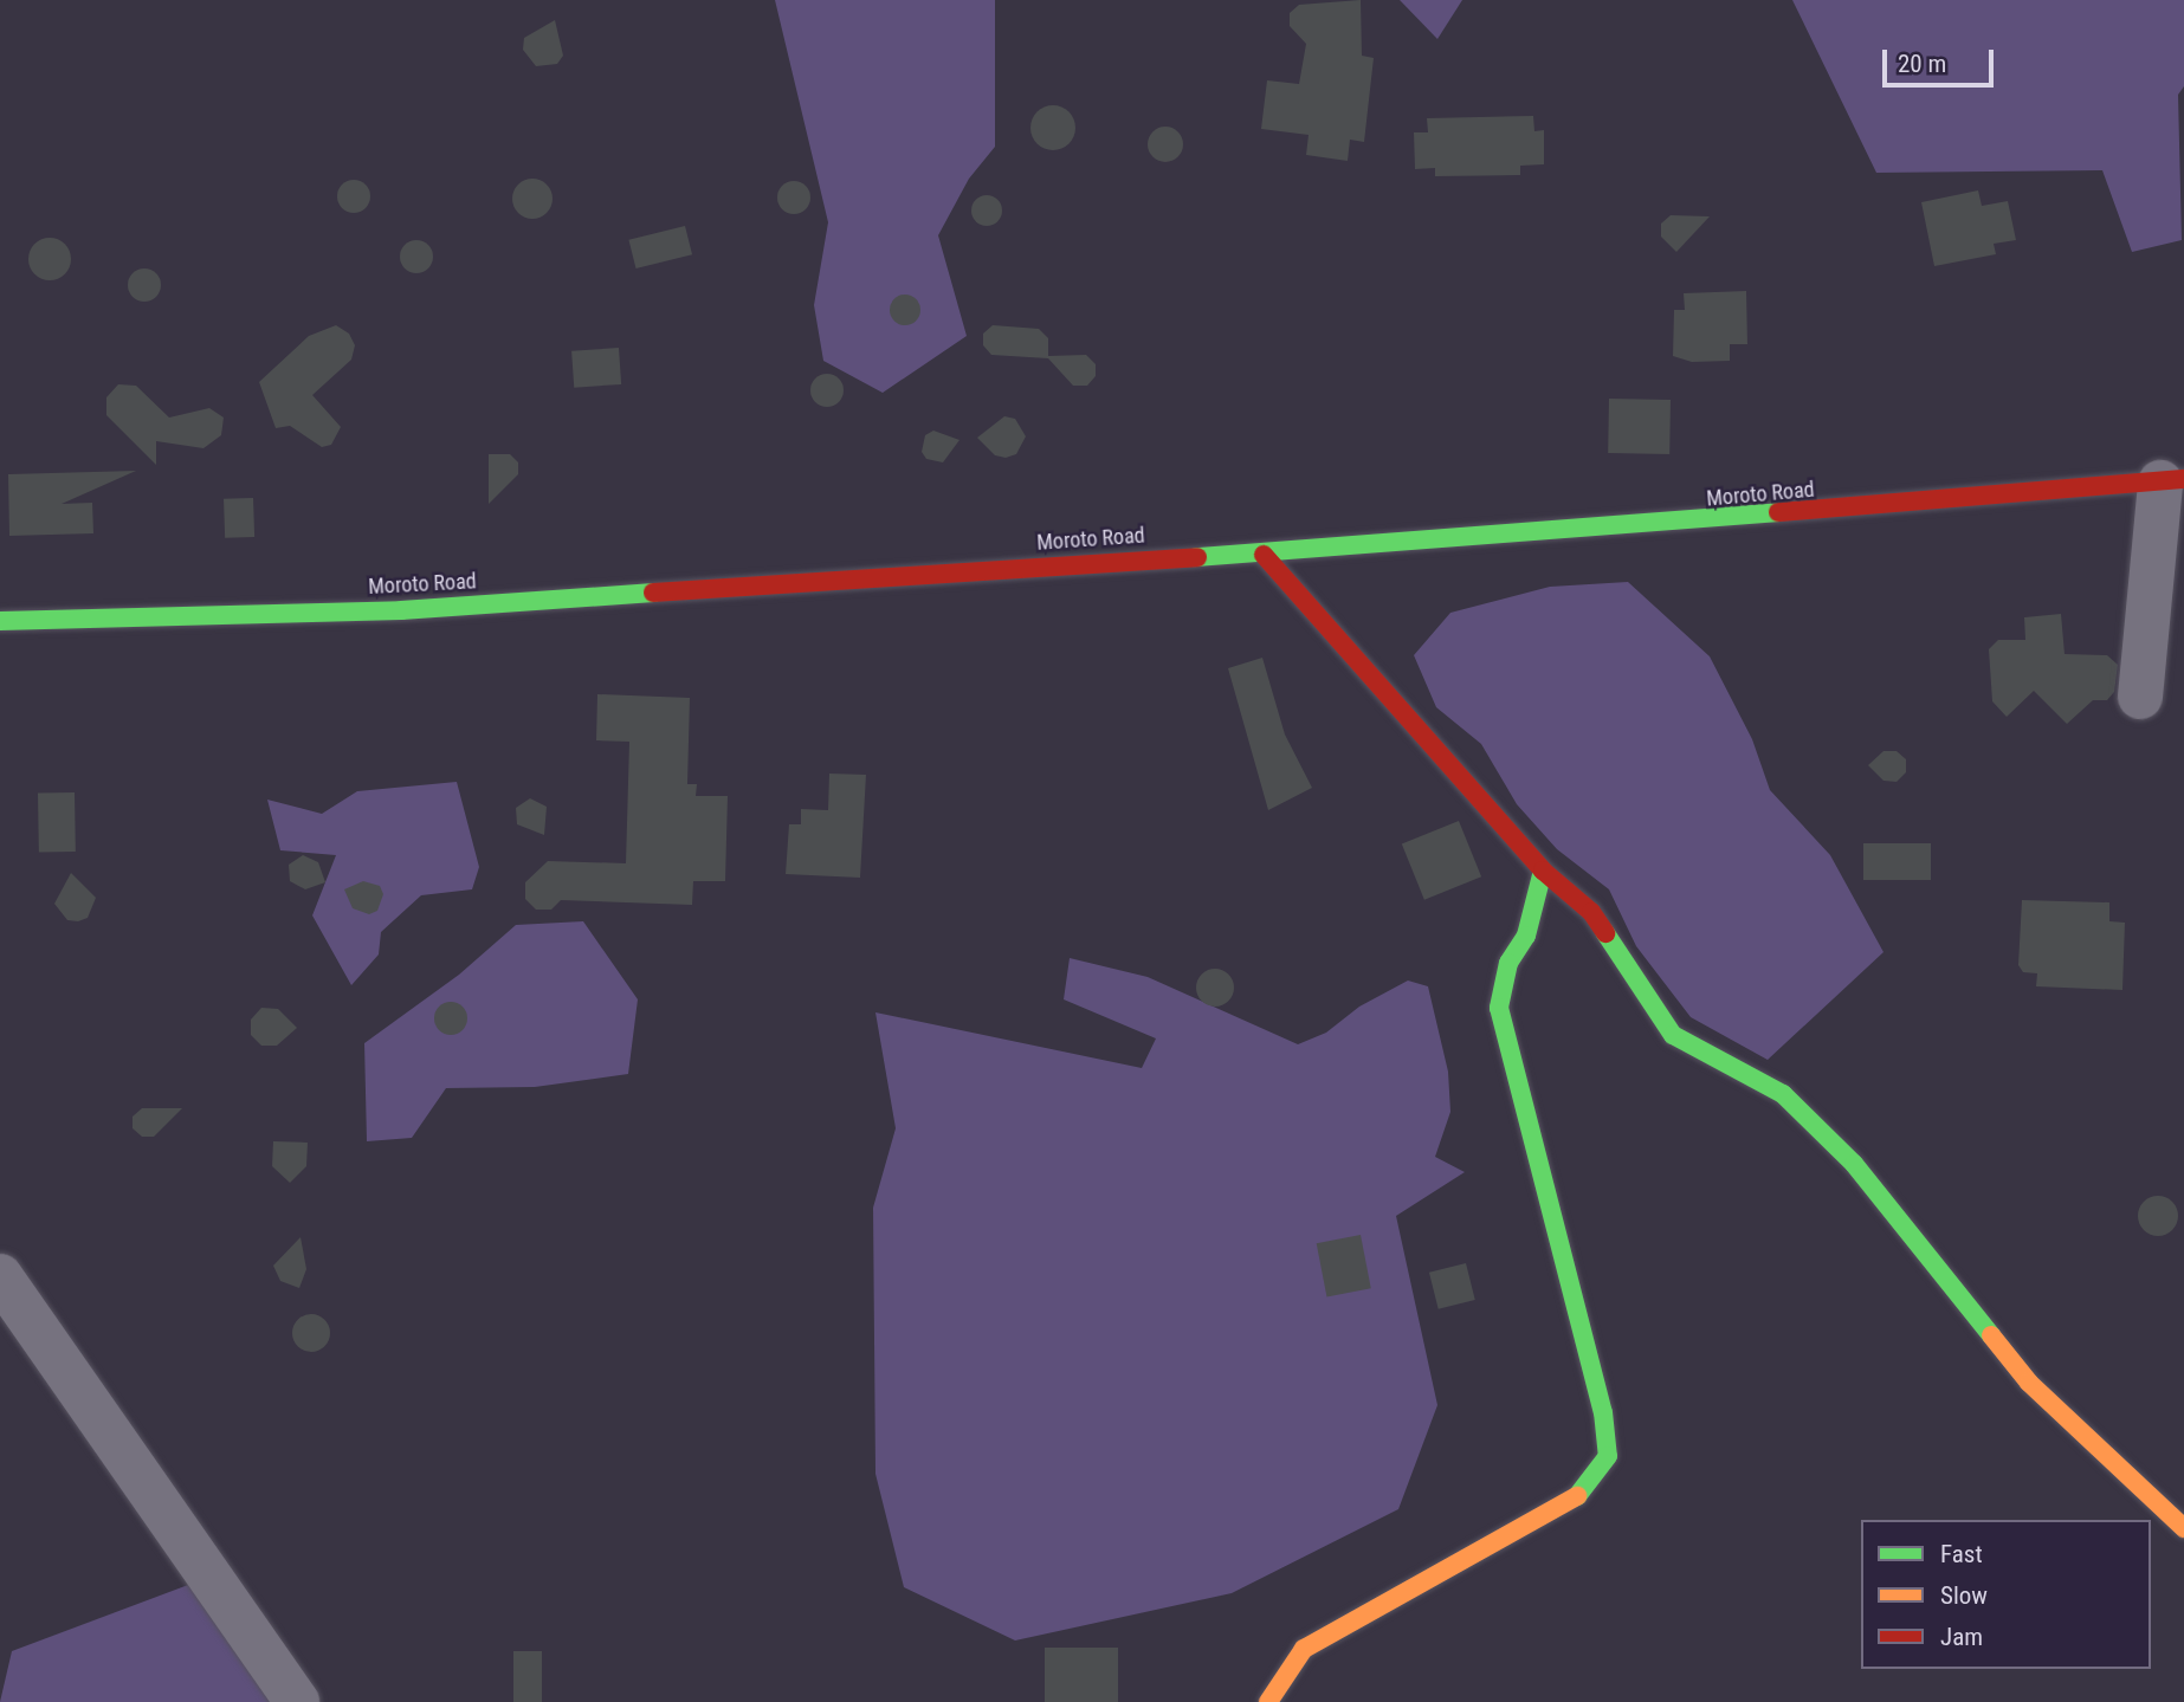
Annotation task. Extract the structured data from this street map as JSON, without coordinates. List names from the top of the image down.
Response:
{
  "streets": {
    "street": ["Moroto Road"]
  },
  "legend": ["Fast", "Slow", "Jam"],
  "scale_bar": "20 m"
}
